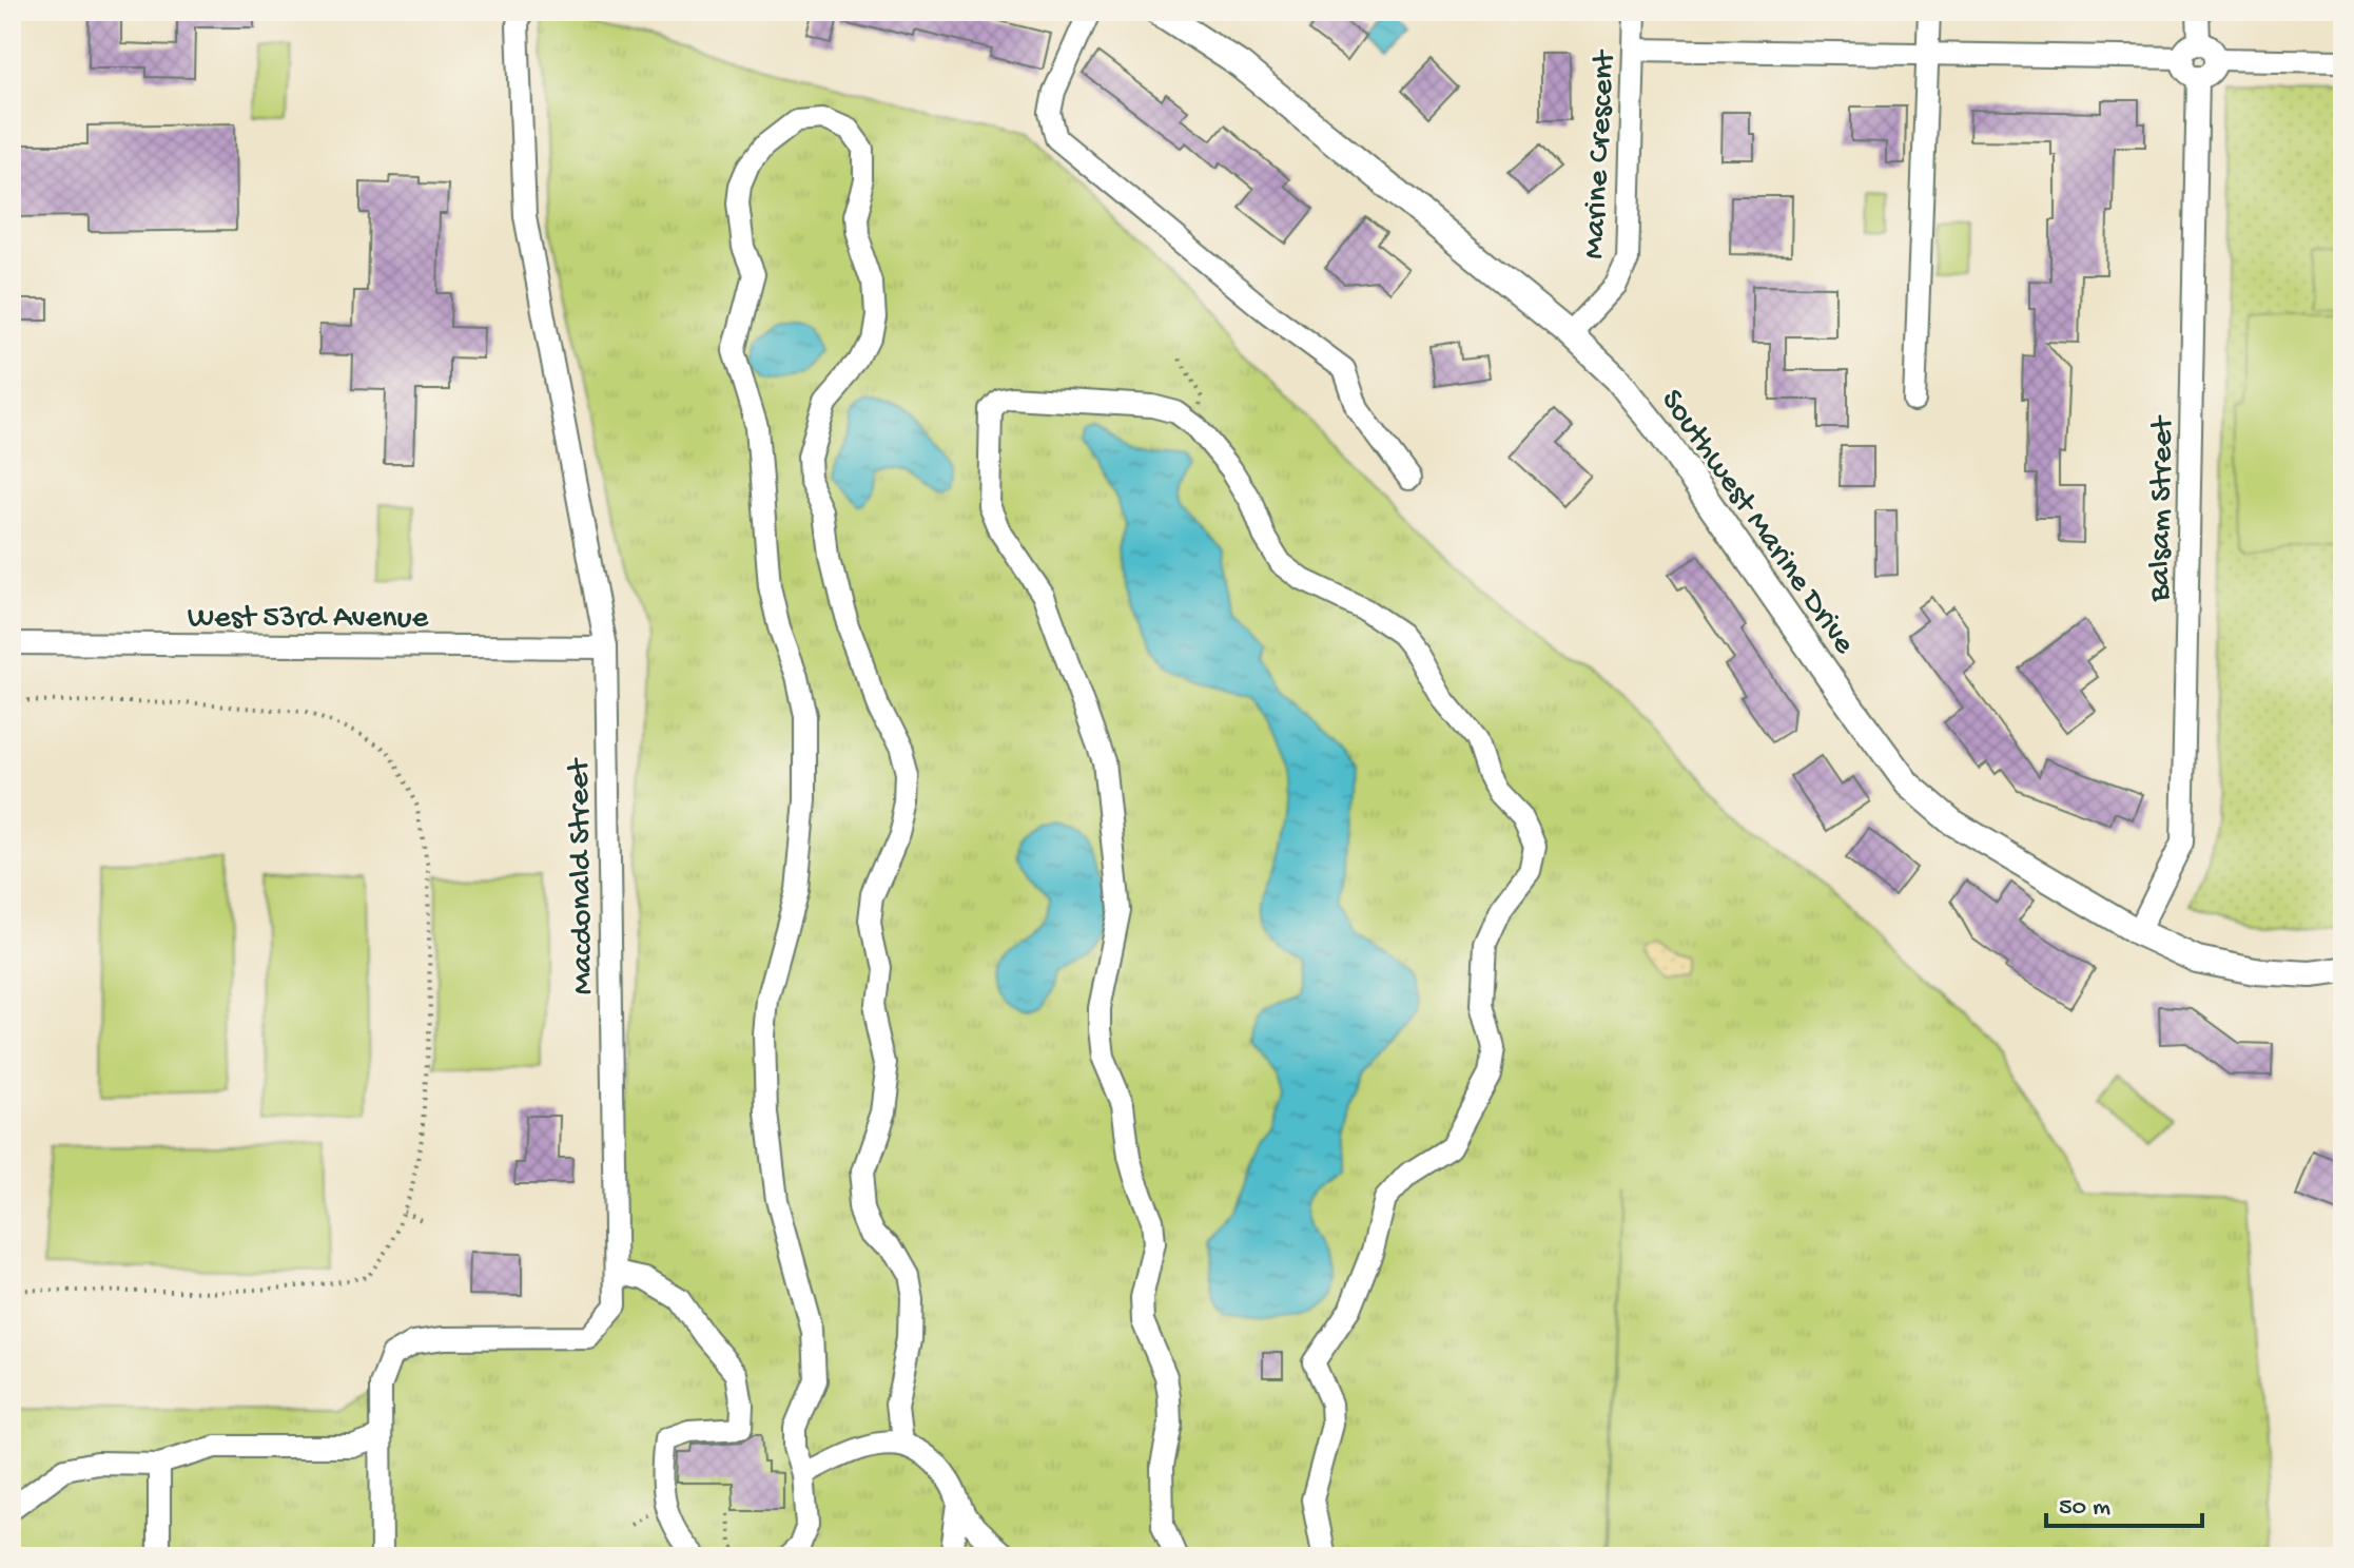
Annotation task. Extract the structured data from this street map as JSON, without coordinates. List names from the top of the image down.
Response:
{
  "streets": {
    "main road": ["Southwest Marine Drive"],
    "street": [
      "Marine Crescent",
      "Balsam Street",
      "West 53rd Avenue",
      "Macdonald Street"
    ]
  },
  "crossings": [
    ["Marine Crescent", "Southwest Marine Drive"],
    ["Balsam Street", "Southwest Marine Drive"],
    ["West 53rd Avenue", "Macdonald Street"]
  ],
  "scale_bar": "50 m"
}
